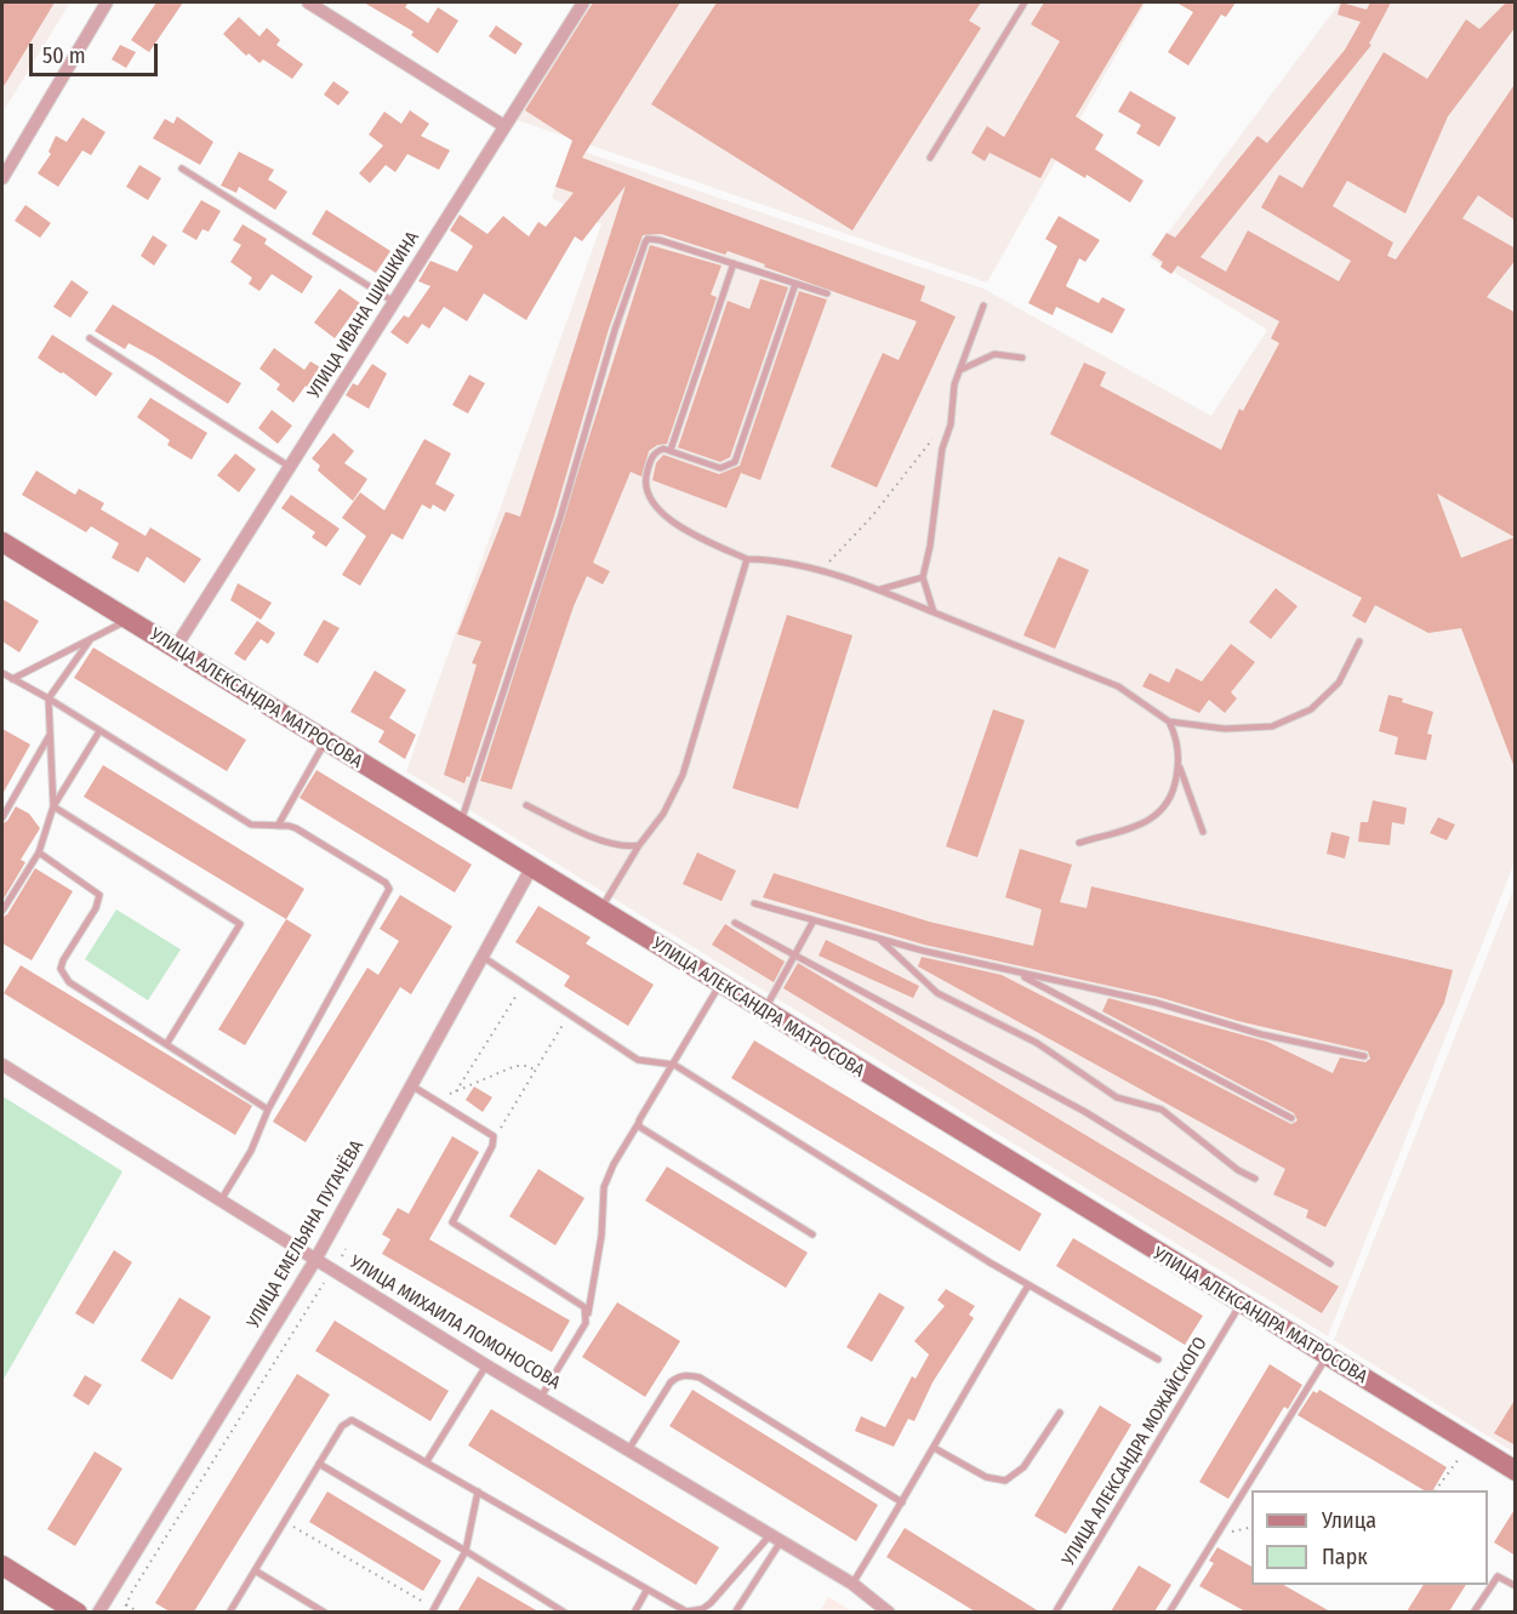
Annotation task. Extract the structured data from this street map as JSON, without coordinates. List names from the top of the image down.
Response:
{
  "streets": {
    "street": [
      "УЛИЦА ИВАНА ШИШКИНА",
      "УЛИЦА АЛЕКСАНДРА МАТРОСОВА",
      "УЛИЦА ЕМЕЛЬЯНА ПУГАЧЁВА",
      "УЛИЦА МИХАИЛА ЛОМОНОСОВА"
    ],
    "lane": ["УЛИЦА АЛЕКСАНДРА МОЖАЙСКОГО"]
  },
  "crossings": [
    ["УЛИЦА ИВАНА ШИШКИНА", "УЛИЦА АЛЕКСАНДРА МАТРОСОВА"],
    ["УЛИЦА АЛЕКСАНДРА МАТРОСОВА", "УЛИЦА ЕМЕЛЬЯНА ПУГАЧЁВА"],
    ["УЛИЦА АЛЕКСАНДРА МАТРОСОВА", "УЛИЦА АЛЕКСАНДРА МОЖАЙСКОГО"],
    ["УЛИЦА ЕМЕЛЬЯНА ПУГАЧЁВА", "УЛИЦА МИХАИЛА ЛОМОНОСОВА"]
  ],
  "legend": ["Улица", "Парк"],
  "scale_bar": "50 m"
}
